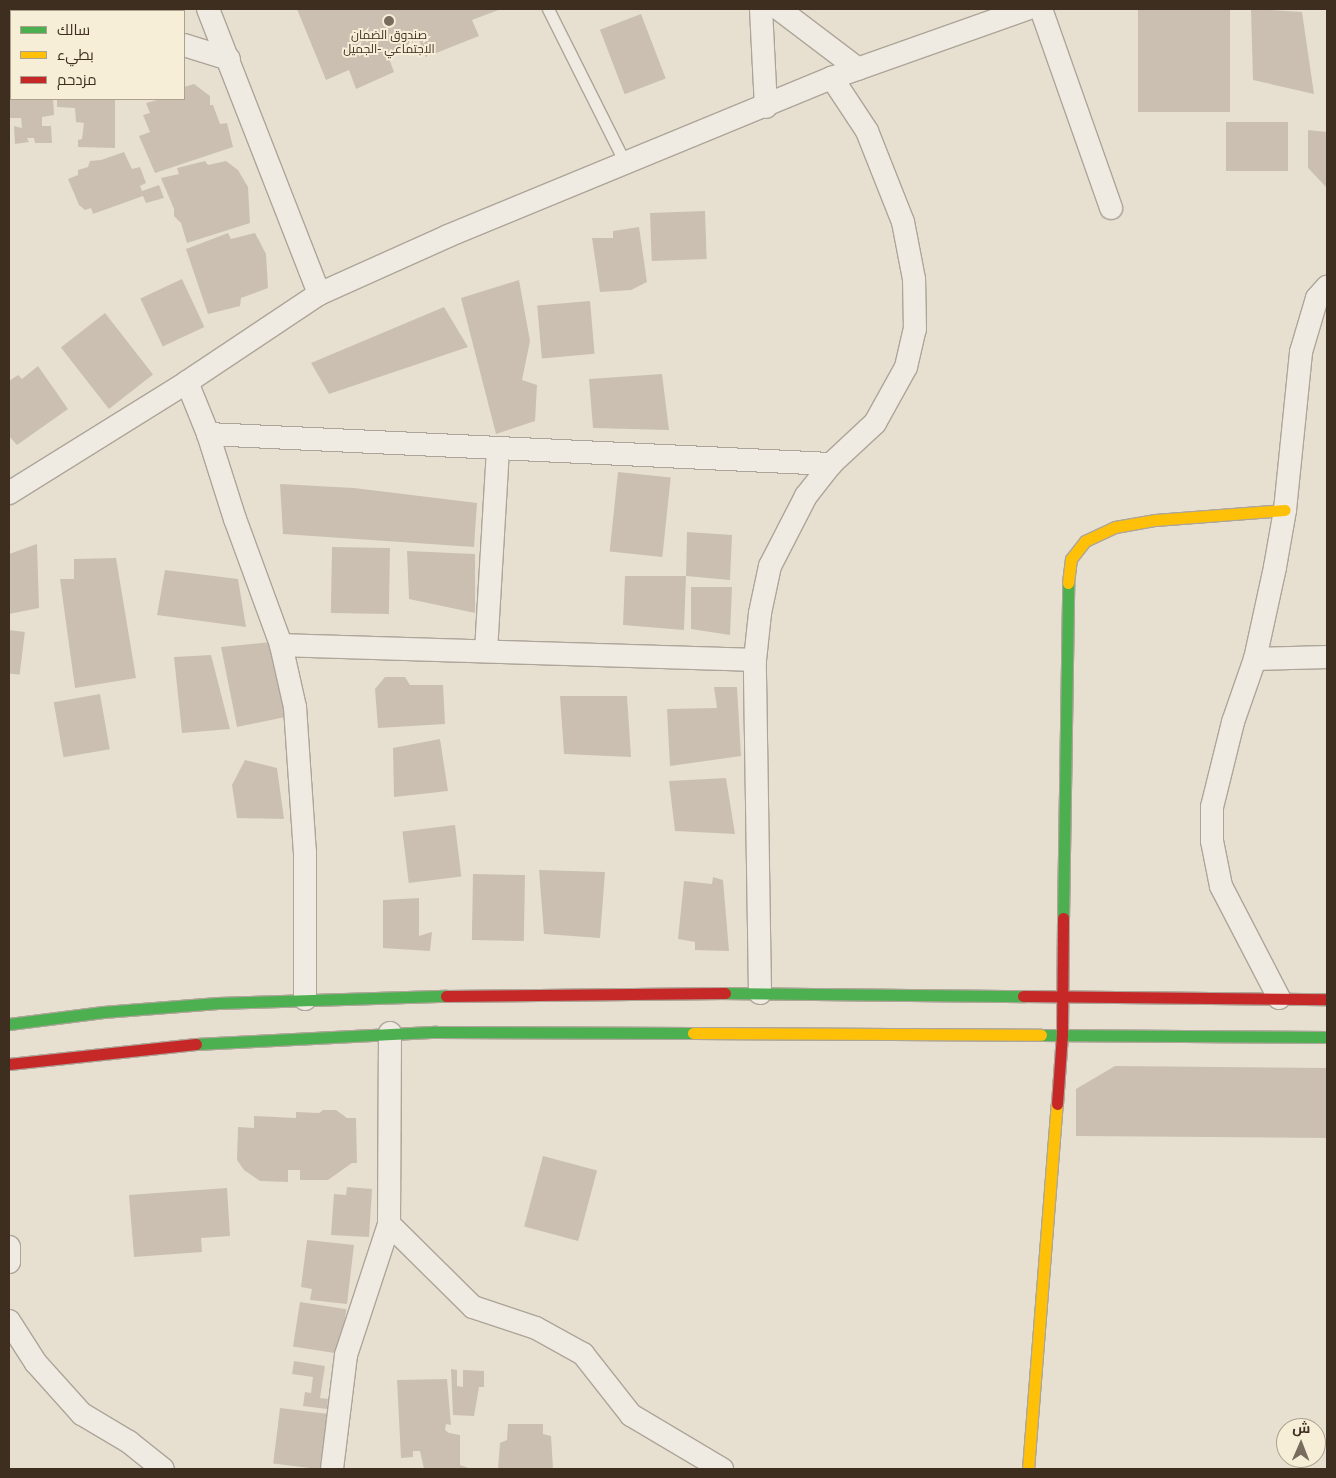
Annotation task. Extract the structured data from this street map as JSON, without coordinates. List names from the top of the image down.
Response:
{
  "places": ["صندوق الضمان الاجتماعي -الجميل"],
  "legend": ["سالك", "بطيء", "مزدحم"],
  "north": "top"
}
